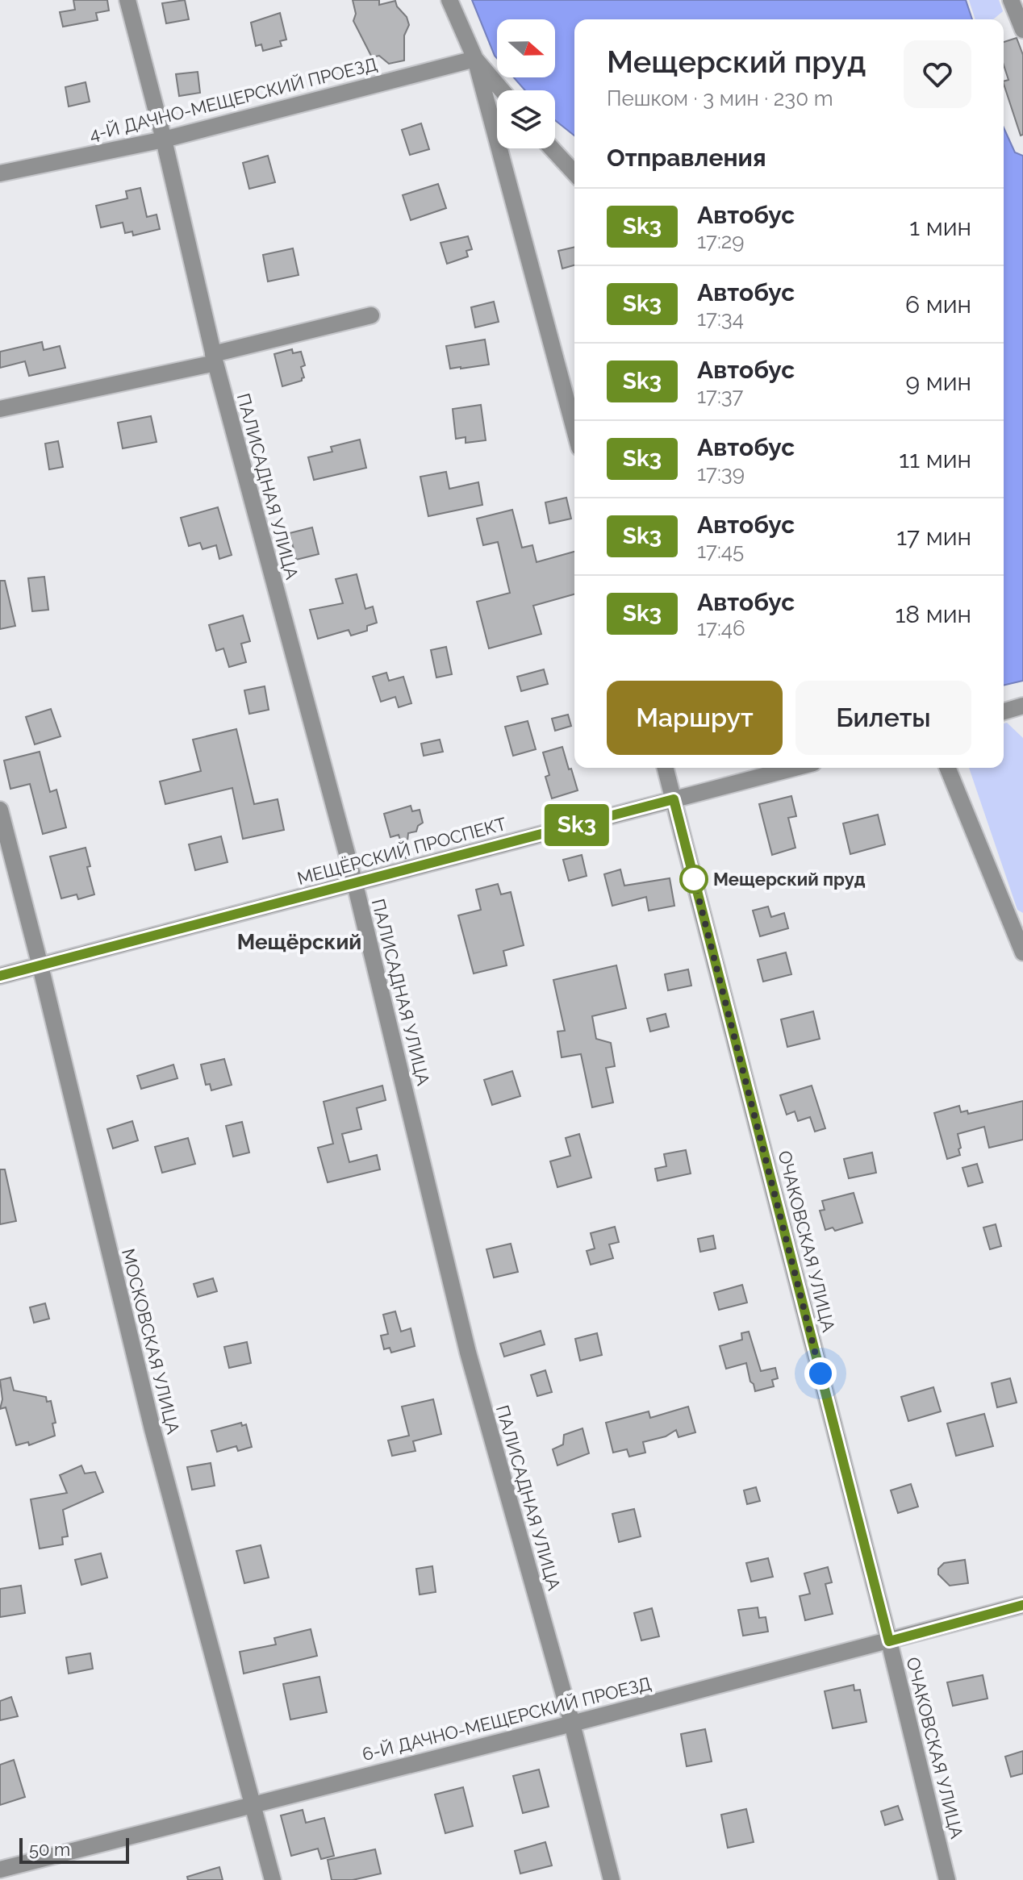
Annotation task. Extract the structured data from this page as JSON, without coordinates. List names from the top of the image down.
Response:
{
  "streets": {
    "street": [
      "4-Й ДАЧНО-МЕЩЕРСКИЙ ПРОЕЗД",
      "ПАЛИСАДНАЯ УЛИЦА",
      "МЕЩЁРСКИЙ ПРОСПЕКТ",
      "ОЧАКОВСКАЯ УЛИЦА",
      "МОСКОВСКАЯ УЛИЦА",
      "6-Й ДАЧНО-МЕЩЕРСКИЙ ПРОЕЗД"
    ]
  },
  "crossings": [
    ["4-Й ДАЧНО-МЕЩЕРСКИЙ ПРОЕЗД", "ПАЛИСАДНАЯ УЛИЦА"],
    ["ПАЛИСАДНАЯ УЛИЦА", "МЕЩЁРСКИЙ ПРОСПЕКТ"],
    ["ПАЛИСАДНАЯ УЛИЦА", "6-Й ДАЧНО-МЕЩЕРСКИЙ ПРОЕЗД"],
    ["МЕЩЁРСКИЙ ПРОСПЕКТ", "ОЧАКОВСКАЯ УЛИЦА"],
    ["МЕЩЁРСКИЙ ПРОСПЕКТ", "МОСКОВСКАЯ УЛИЦА"],
    ["ОЧАКОВСКАЯ УЛИЦА", "6-Й ДАЧНО-МЕЩЕРСКИЙ ПРОЕЗД"],
    ["МОСКОВСКАЯ УЛИЦА", "6-Й ДАЧНО-МЕЩЕРСКИЙ ПРОЕЗД"]
  ],
  "districts": ["Мещёрский"],
  "places": ["Мещерский пруд"],
  "lines": ["bus line Sk3"],
  "scale_bar": "50 m",
  "north": "right",
  "page": {
    "on_map": "Sk3",
    "heading": [
      ["Мещерский пруд", "Пешком · 3 мин · 230 m"],
      "Отправления"
    ],
    "list": [
      {
        "mark": "Sk3",
        "name": "Автобус",
        "note": "17:29",
        "value": "1 мин"
      },
      {
        "mark": "Sk3",
        "name": "Автобус",
        "note": "17:34",
        "value": "6 мин"
      },
      {
        "mark": "Sk3",
        "name": "Автобус",
        "note": "17:37",
        "value": "9 мин"
      },
      {
        "mark": "Sk3",
        "name": "Автобус",
        "note": "17:39",
        "value": "11 мин"
      },
      {
        "mark": "Sk3",
        "name": "Автобус",
        "note": "17:45",
        "value": "17 мин"
      },
      {
        "mark": "Sk3",
        "name": "Автобус",
        "note": "17:46",
        "value": "18 мин"
      }
    ],
    "buttons": ["Маршрут", "Билеты"],
    "scale": "50 m"
  }
}
